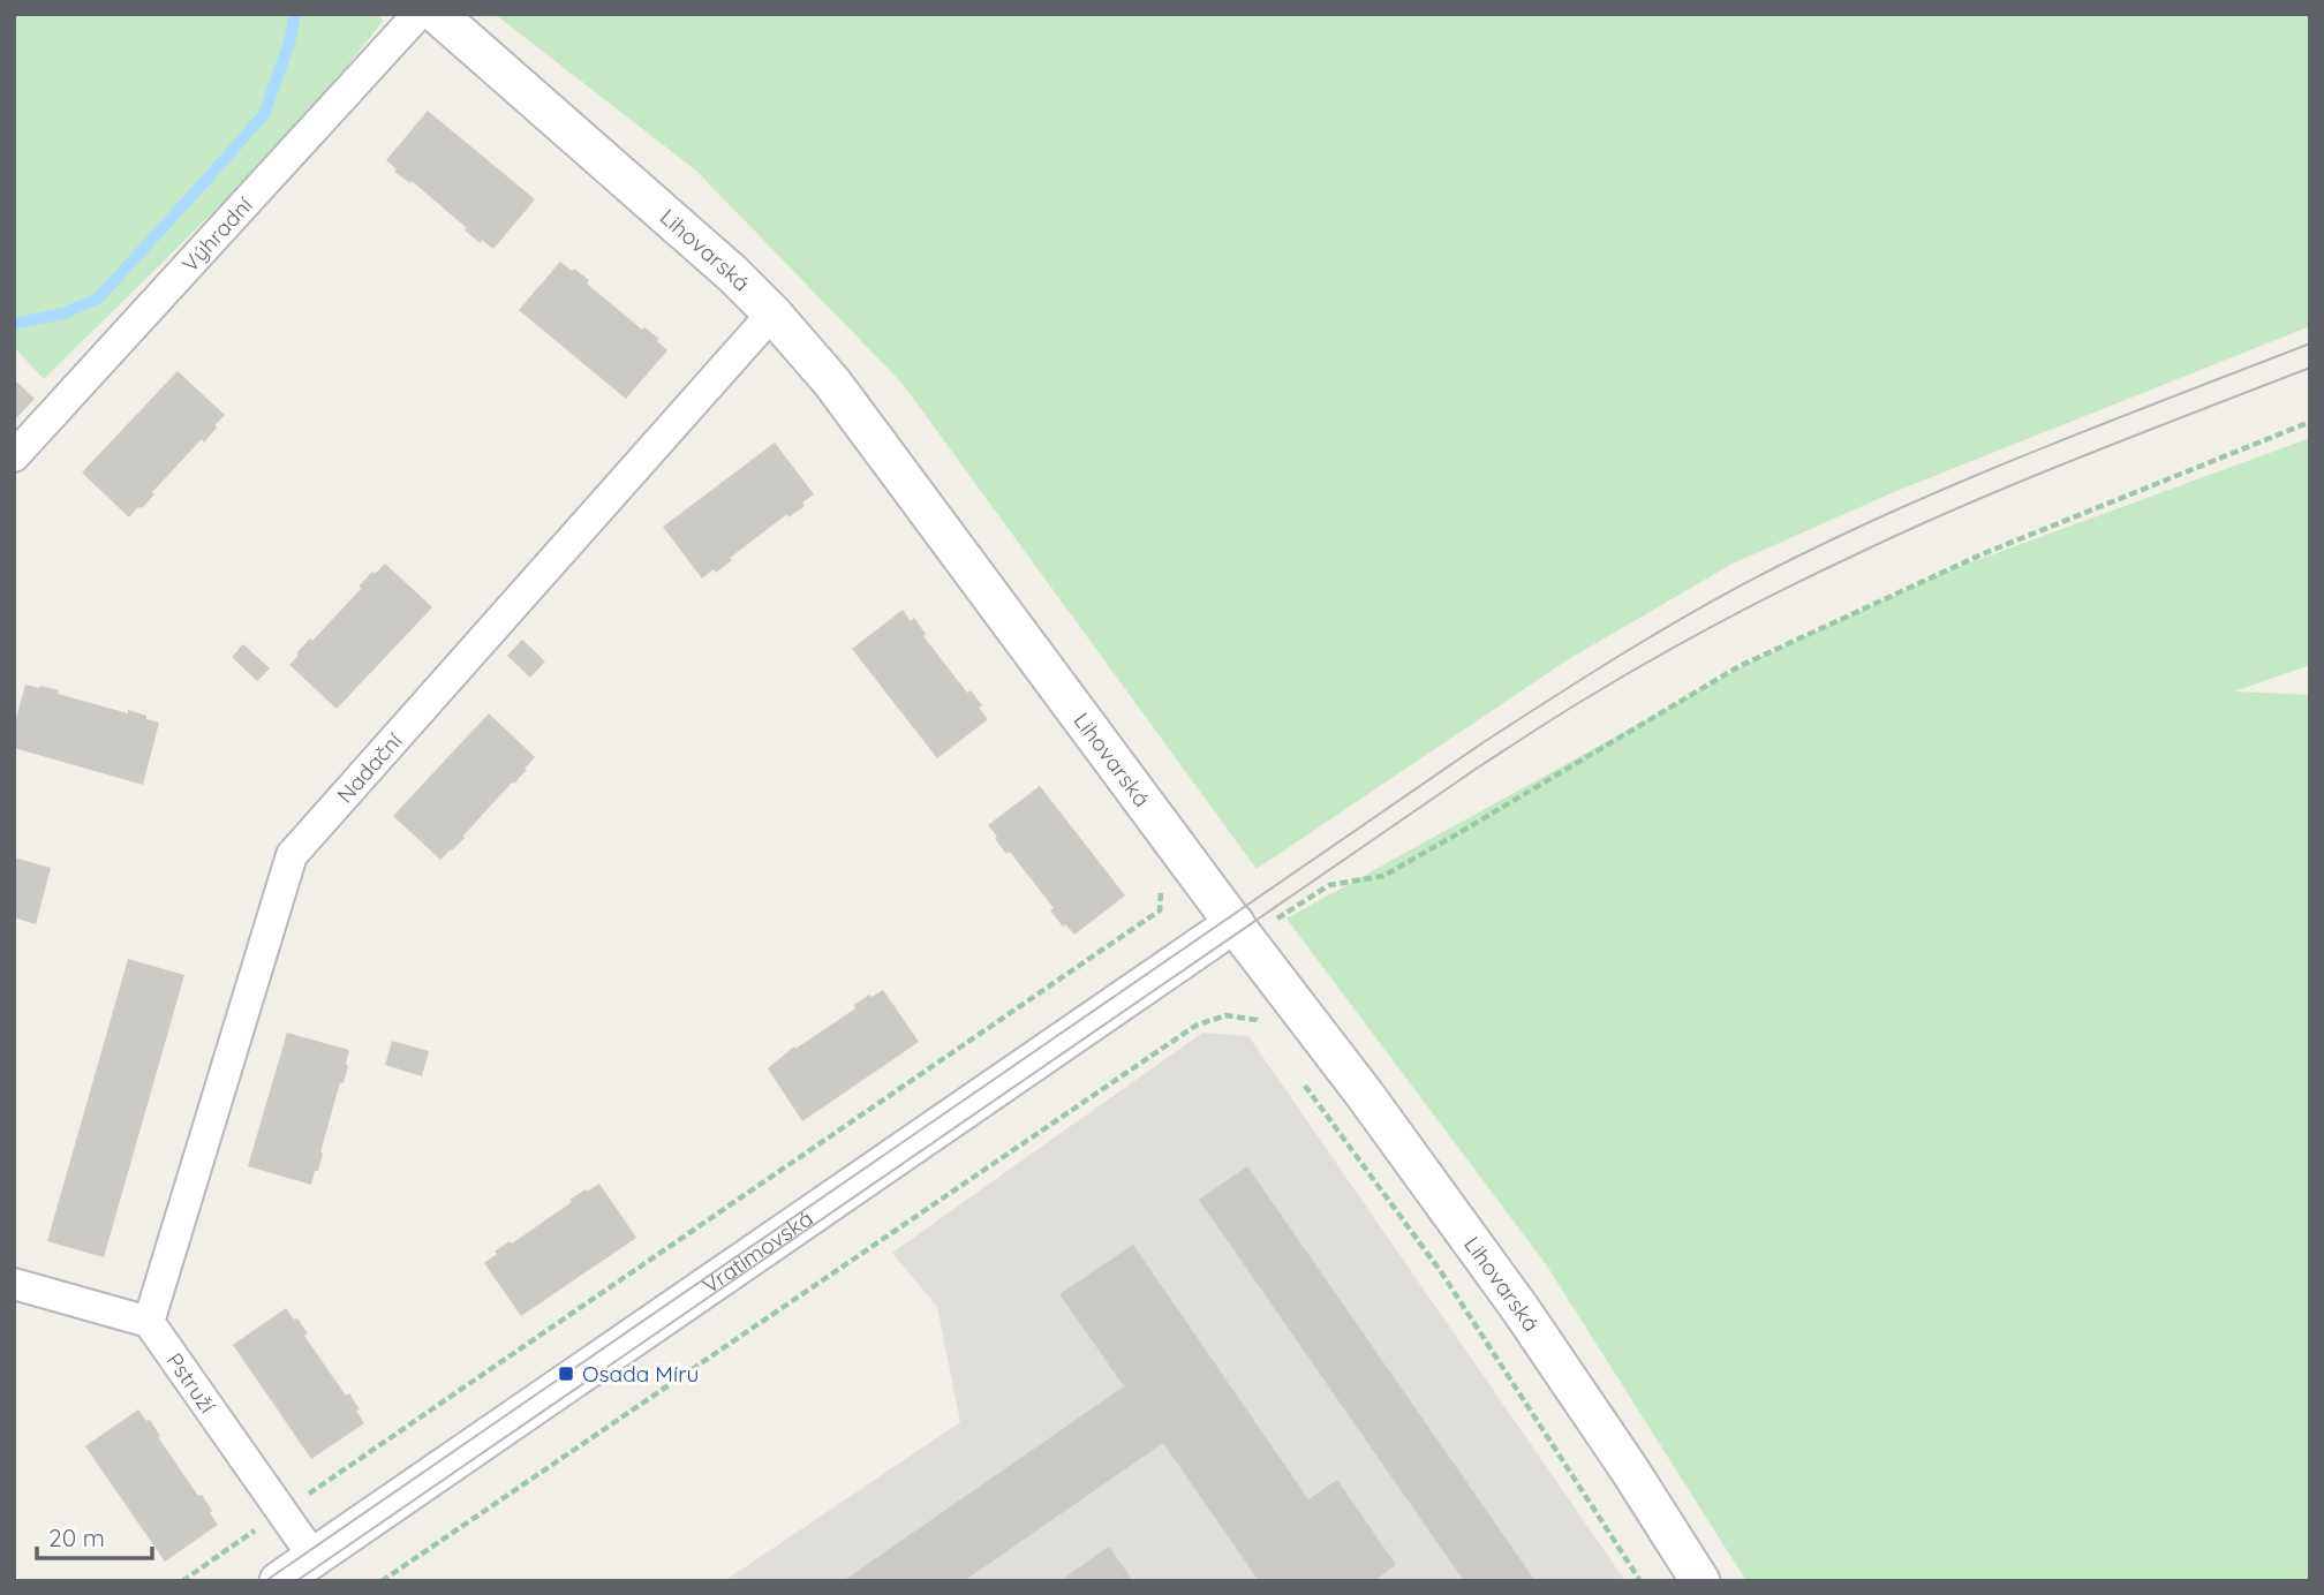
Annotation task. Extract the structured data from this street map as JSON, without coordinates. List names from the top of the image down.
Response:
{
  "streets": {
    "street": [
      "Výhradní",
      "Lihovarská",
      "Nadační",
      "Vratimovská",
      "Pstruží"
    ]
  },
  "crossings": [
    ["Lihovarská", "Nadační"],
    ["Lihovarská", "Vratimovská"],
    ["Nadační", "Pstruží"],
    ["Vratimovská", "Pstruží"]
  ],
  "places": {
    "transit": ["Osada Míru"]
  },
  "scale_bar": "20 m"
}
